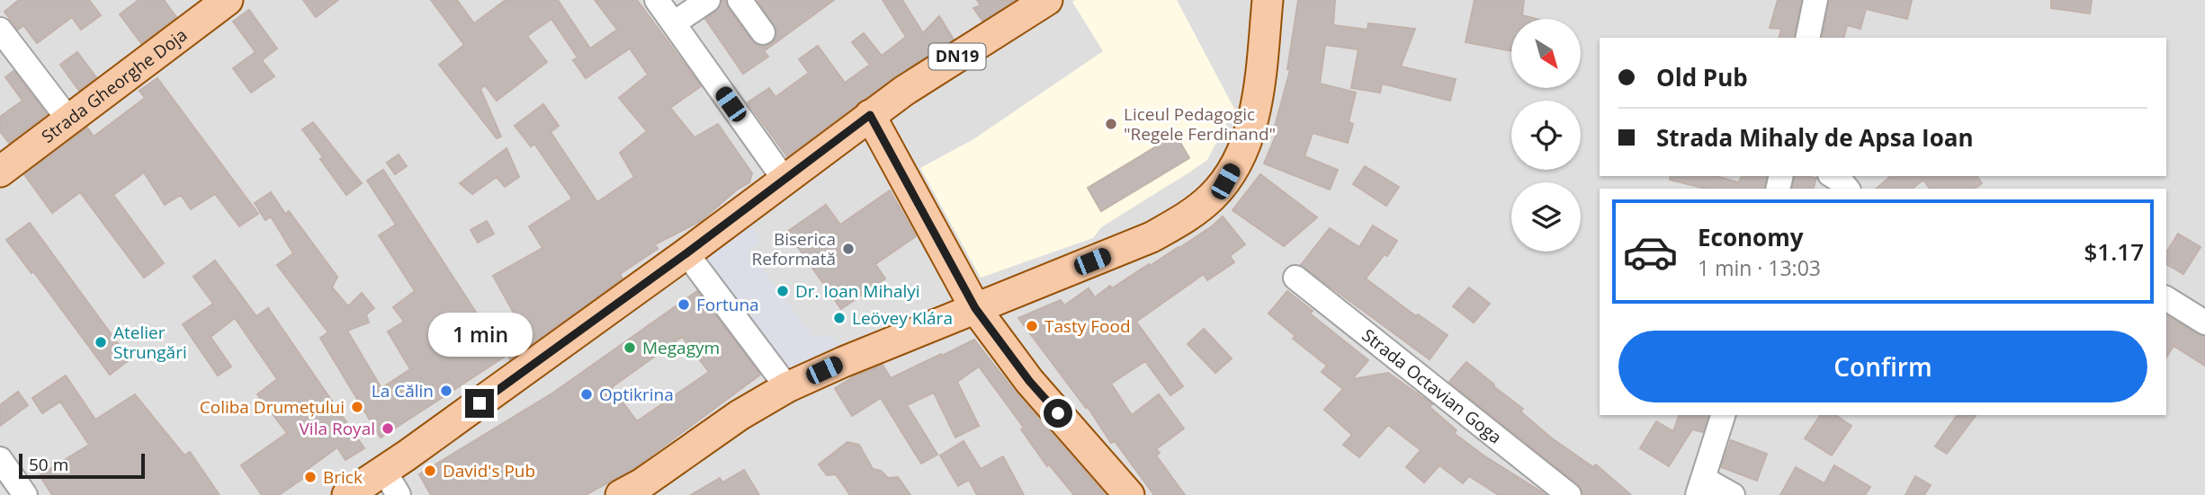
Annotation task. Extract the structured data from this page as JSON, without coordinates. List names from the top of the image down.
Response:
{
  "streets": {
    "main road": ["DN19", "Strada Gheorghe Doja"],
    "street": ["Strada Octavian Goga"]
  },
  "places": [
    "Liceul Pedagogic \"Regele Ferdinand\"",
    "Biserica Reformată",
    "Dr. Ioan Mihalyi",
    "Fortuna",
    "Leövey Klára",
    "Tasty Food",
    "Atelier Strungări",
    "Megagym",
    "La Călin",
    "Optikrina",
    "Coliba Drumețului",
    "Vila Royal",
    "David's Pub",
    "Brick"
  ],
  "scale_bar": "50 m",
  "north": "bottom right",
  "page": {
    "banner": ["Old Pub", "Strada Mihaly de Apsa Ioan"],
    "list": [
      {
        "name": "Economy",
        "note": "1 min · 13:03",
        "value": "$1.17"
      }
    ],
    "bubble": "1 min",
    "buttons": "Confirm",
    "scale": "50 m"
  }
}
